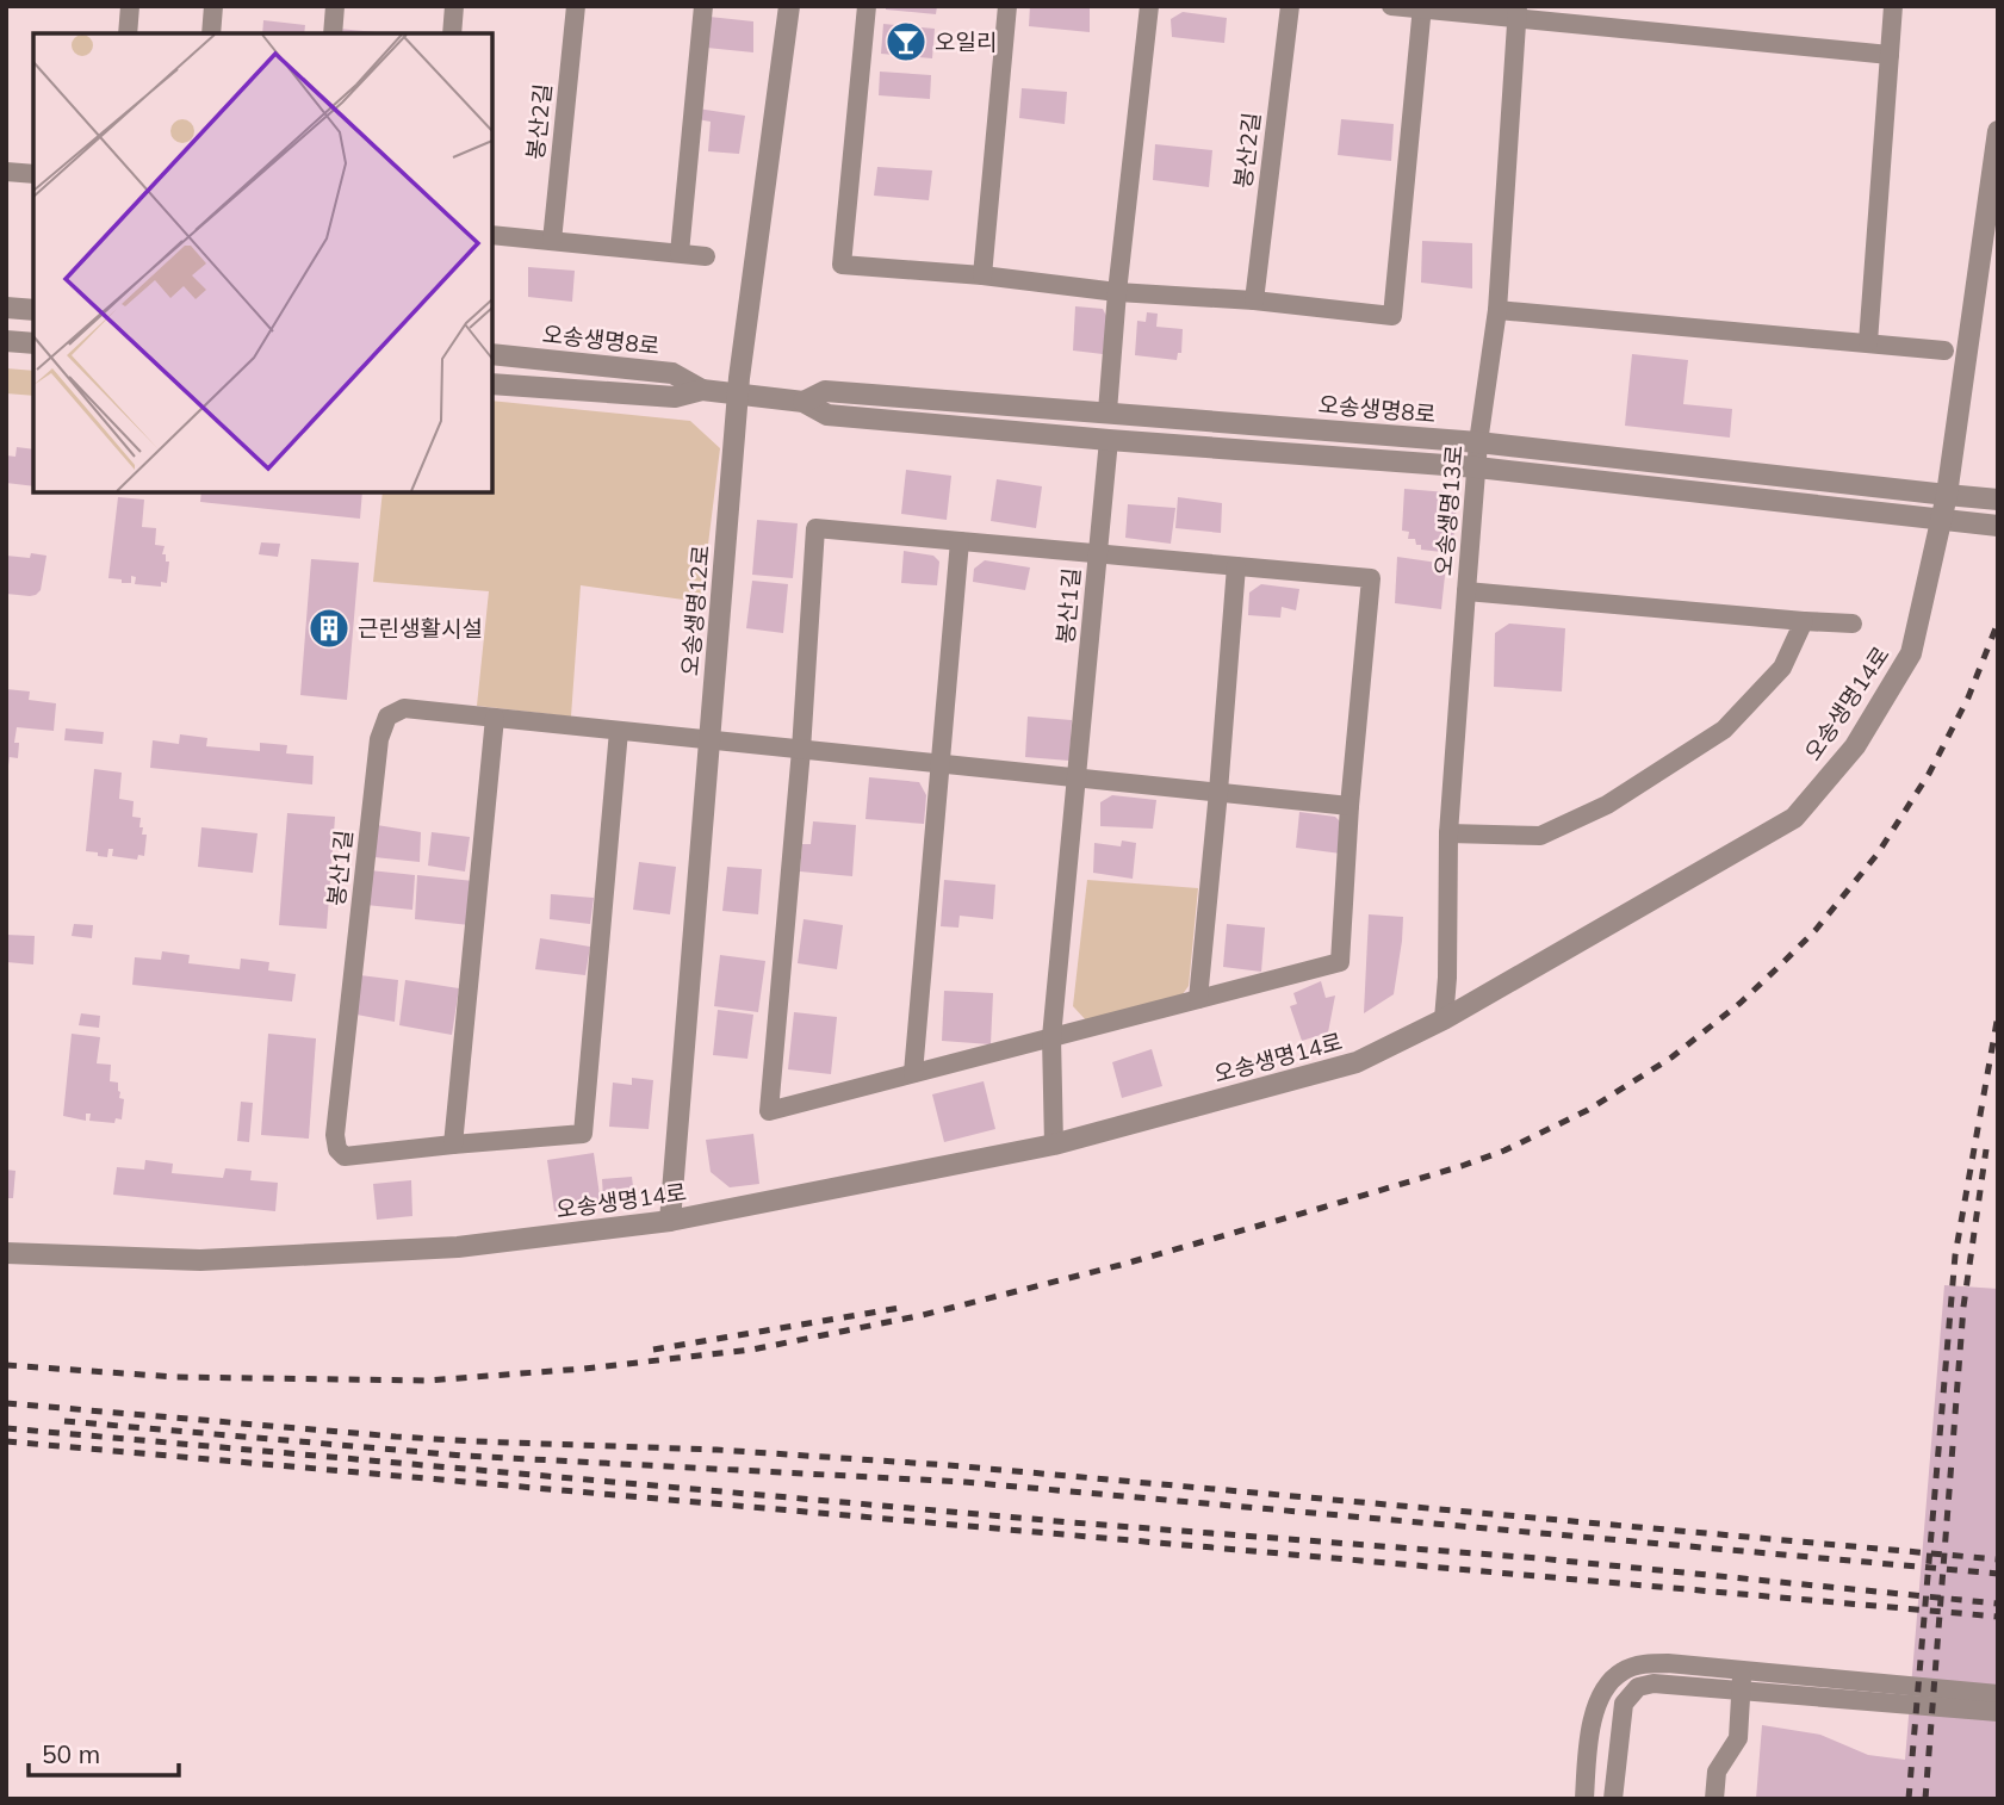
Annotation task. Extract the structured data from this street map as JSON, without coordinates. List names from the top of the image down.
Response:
{
  "streets": {
    "street": [
      "봉산2길",
      "오송생명8로",
      "오송생명13로",
      "봉산1길",
      "오송생명12로",
      "오송생명14로"
    ]
  },
  "crossings": [
    ["오송생명8로", "오송생명13로"],
    ["오송생명8로", "봉산1길"],
    ["오송생명8로", "오송생명12로"],
    ["오송생명8로", "오송생명14로"],
    ["오송생명13로", "오송생명14로"],
    ["봉산1길", "오송생명12로"],
    ["봉산1길", "오송생명14로"],
    ["오송생명12로", "오송생명14로"]
  ],
  "places": {
    "bar": ["오일리"],
    "building": ["근린생활시설"]
  },
  "scale_bar": "50 m"
}
